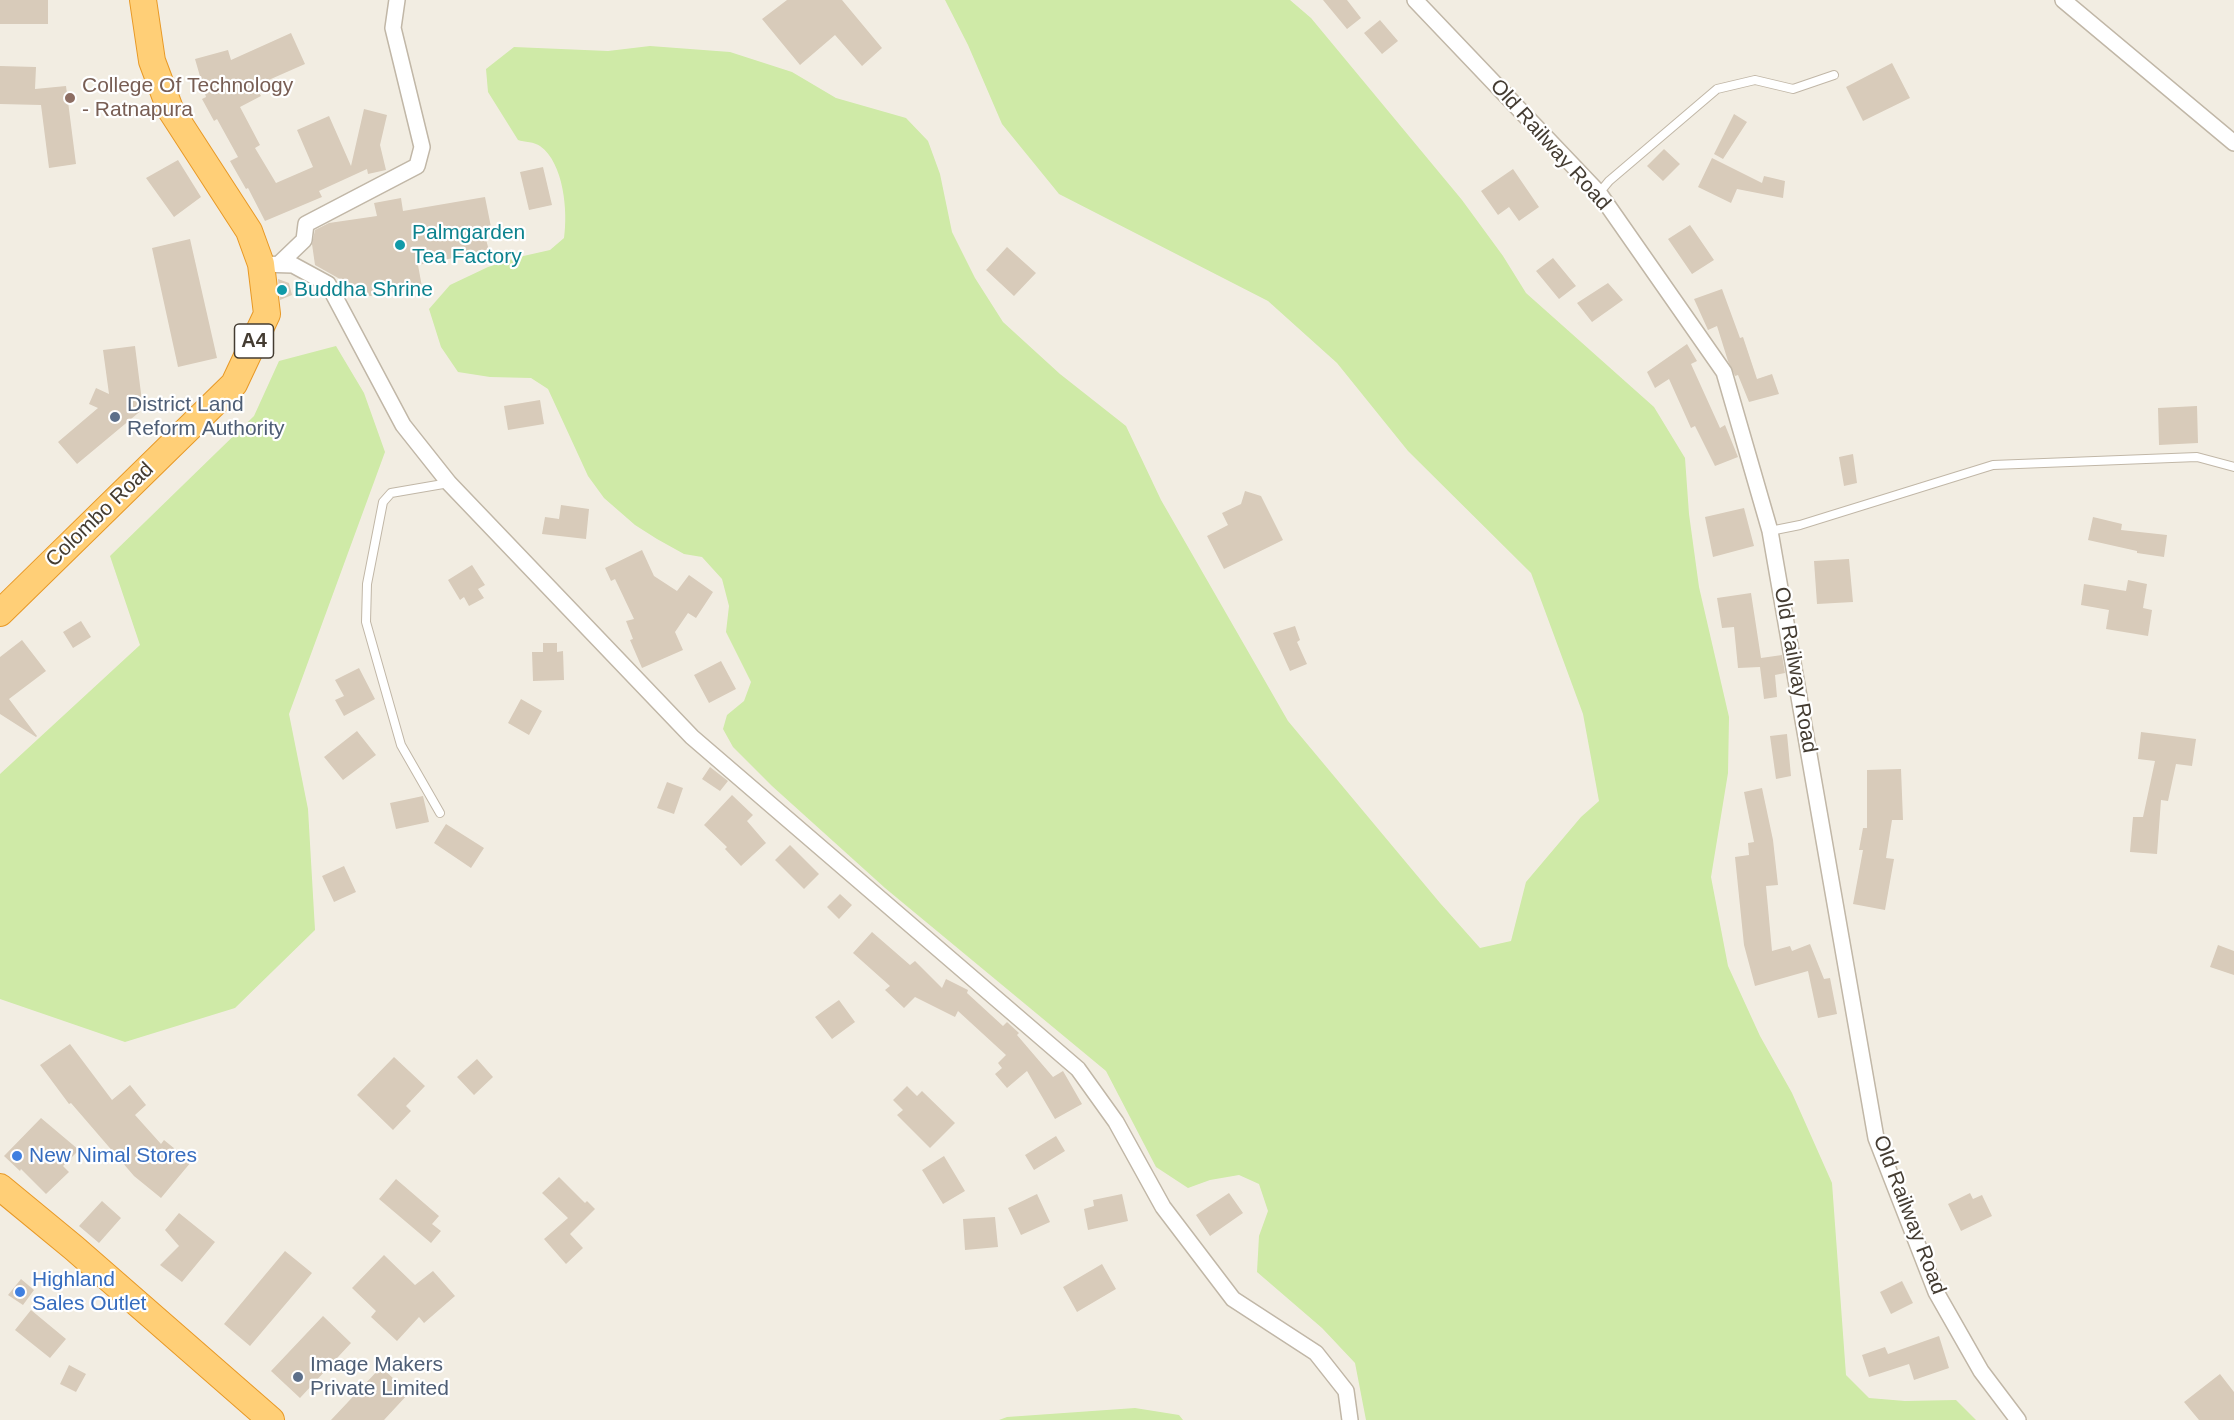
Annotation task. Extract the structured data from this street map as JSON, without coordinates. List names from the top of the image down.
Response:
{
  "streets": {
    "highway": ["A4", "Colombo Road"],
    "street": ["Old Railway Road"]
  },
  "places": [
    "College Of Technology - Ratnapura",
    "Palmgarden Tea Factory",
    "Buddha Shrine",
    "District Land Reform Authority",
    "New Nimal Stores",
    "Highland Sales Outlet",
    "Image Makers Private Limited"
  ]
}
